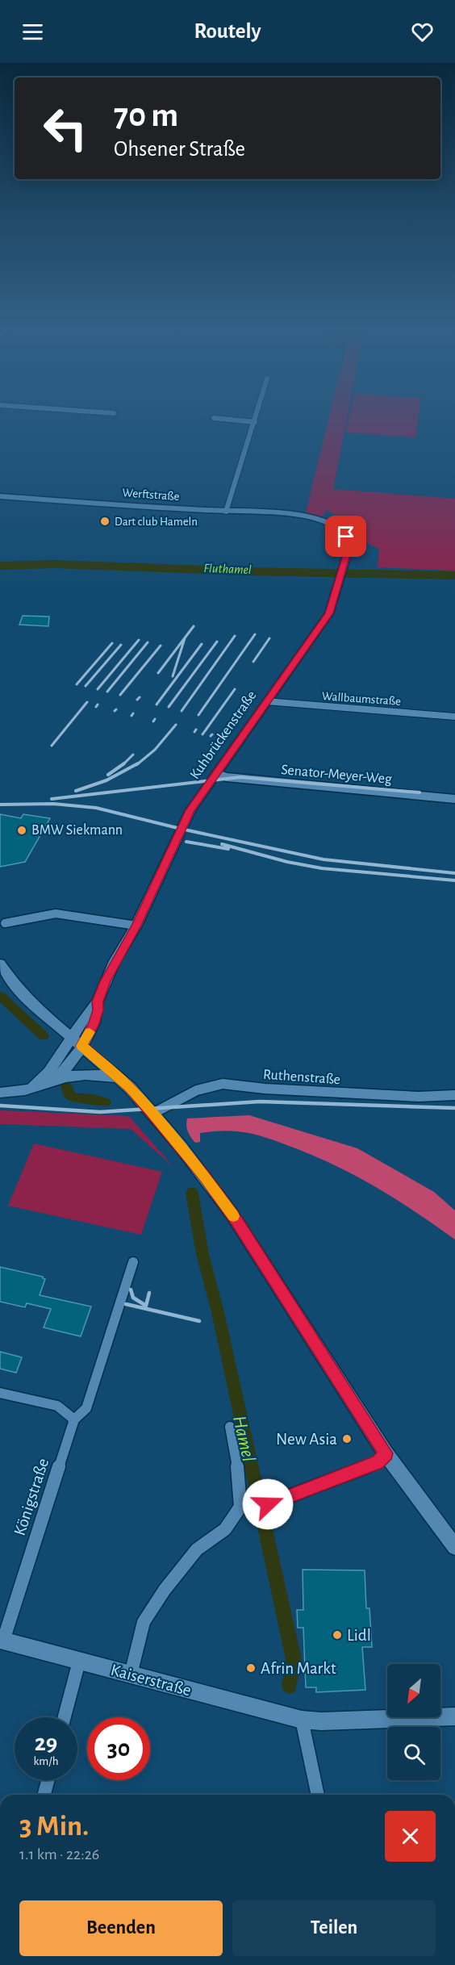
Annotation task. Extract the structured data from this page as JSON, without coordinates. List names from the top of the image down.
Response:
{
  "streets": {
    "street": [
      "Werftstraße",
      "Wallbaumstraße",
      "Kuhbrückenstraße",
      "Senator-Meyer-Weg",
      "Ruthenstraße",
      "Königstraße",
      "Kaiserstraße"
    ]
  },
  "crossings": [
    ["Werftstraße", "Kuhbrückenstraße"],
    ["Wallbaumstraße", "Kuhbrückenstraße"],
    ["Kuhbrückenstraße", "Senator-Meyer-Weg"],
    ["Königstraße", "Kaiserstraße"]
  ],
  "water": ["Fluthamel", "Hamel"],
  "places": [
    "Dart club Hameln",
    "BMW Siekmann",
    "New Asia",
    "Lidl",
    "Afrin Markt"
  ],
  "north": "bottom left",
  "page": {
    "header": "Routely",
    "turn": ["70 m", "Ohsener Straße"],
    "speed": "29 km/h",
    "limit": "30",
    "heading": ["3 Min.", "1.1 km · 22:26"],
    "buttons": ["Beenden", "Teilen"]
  }
}
